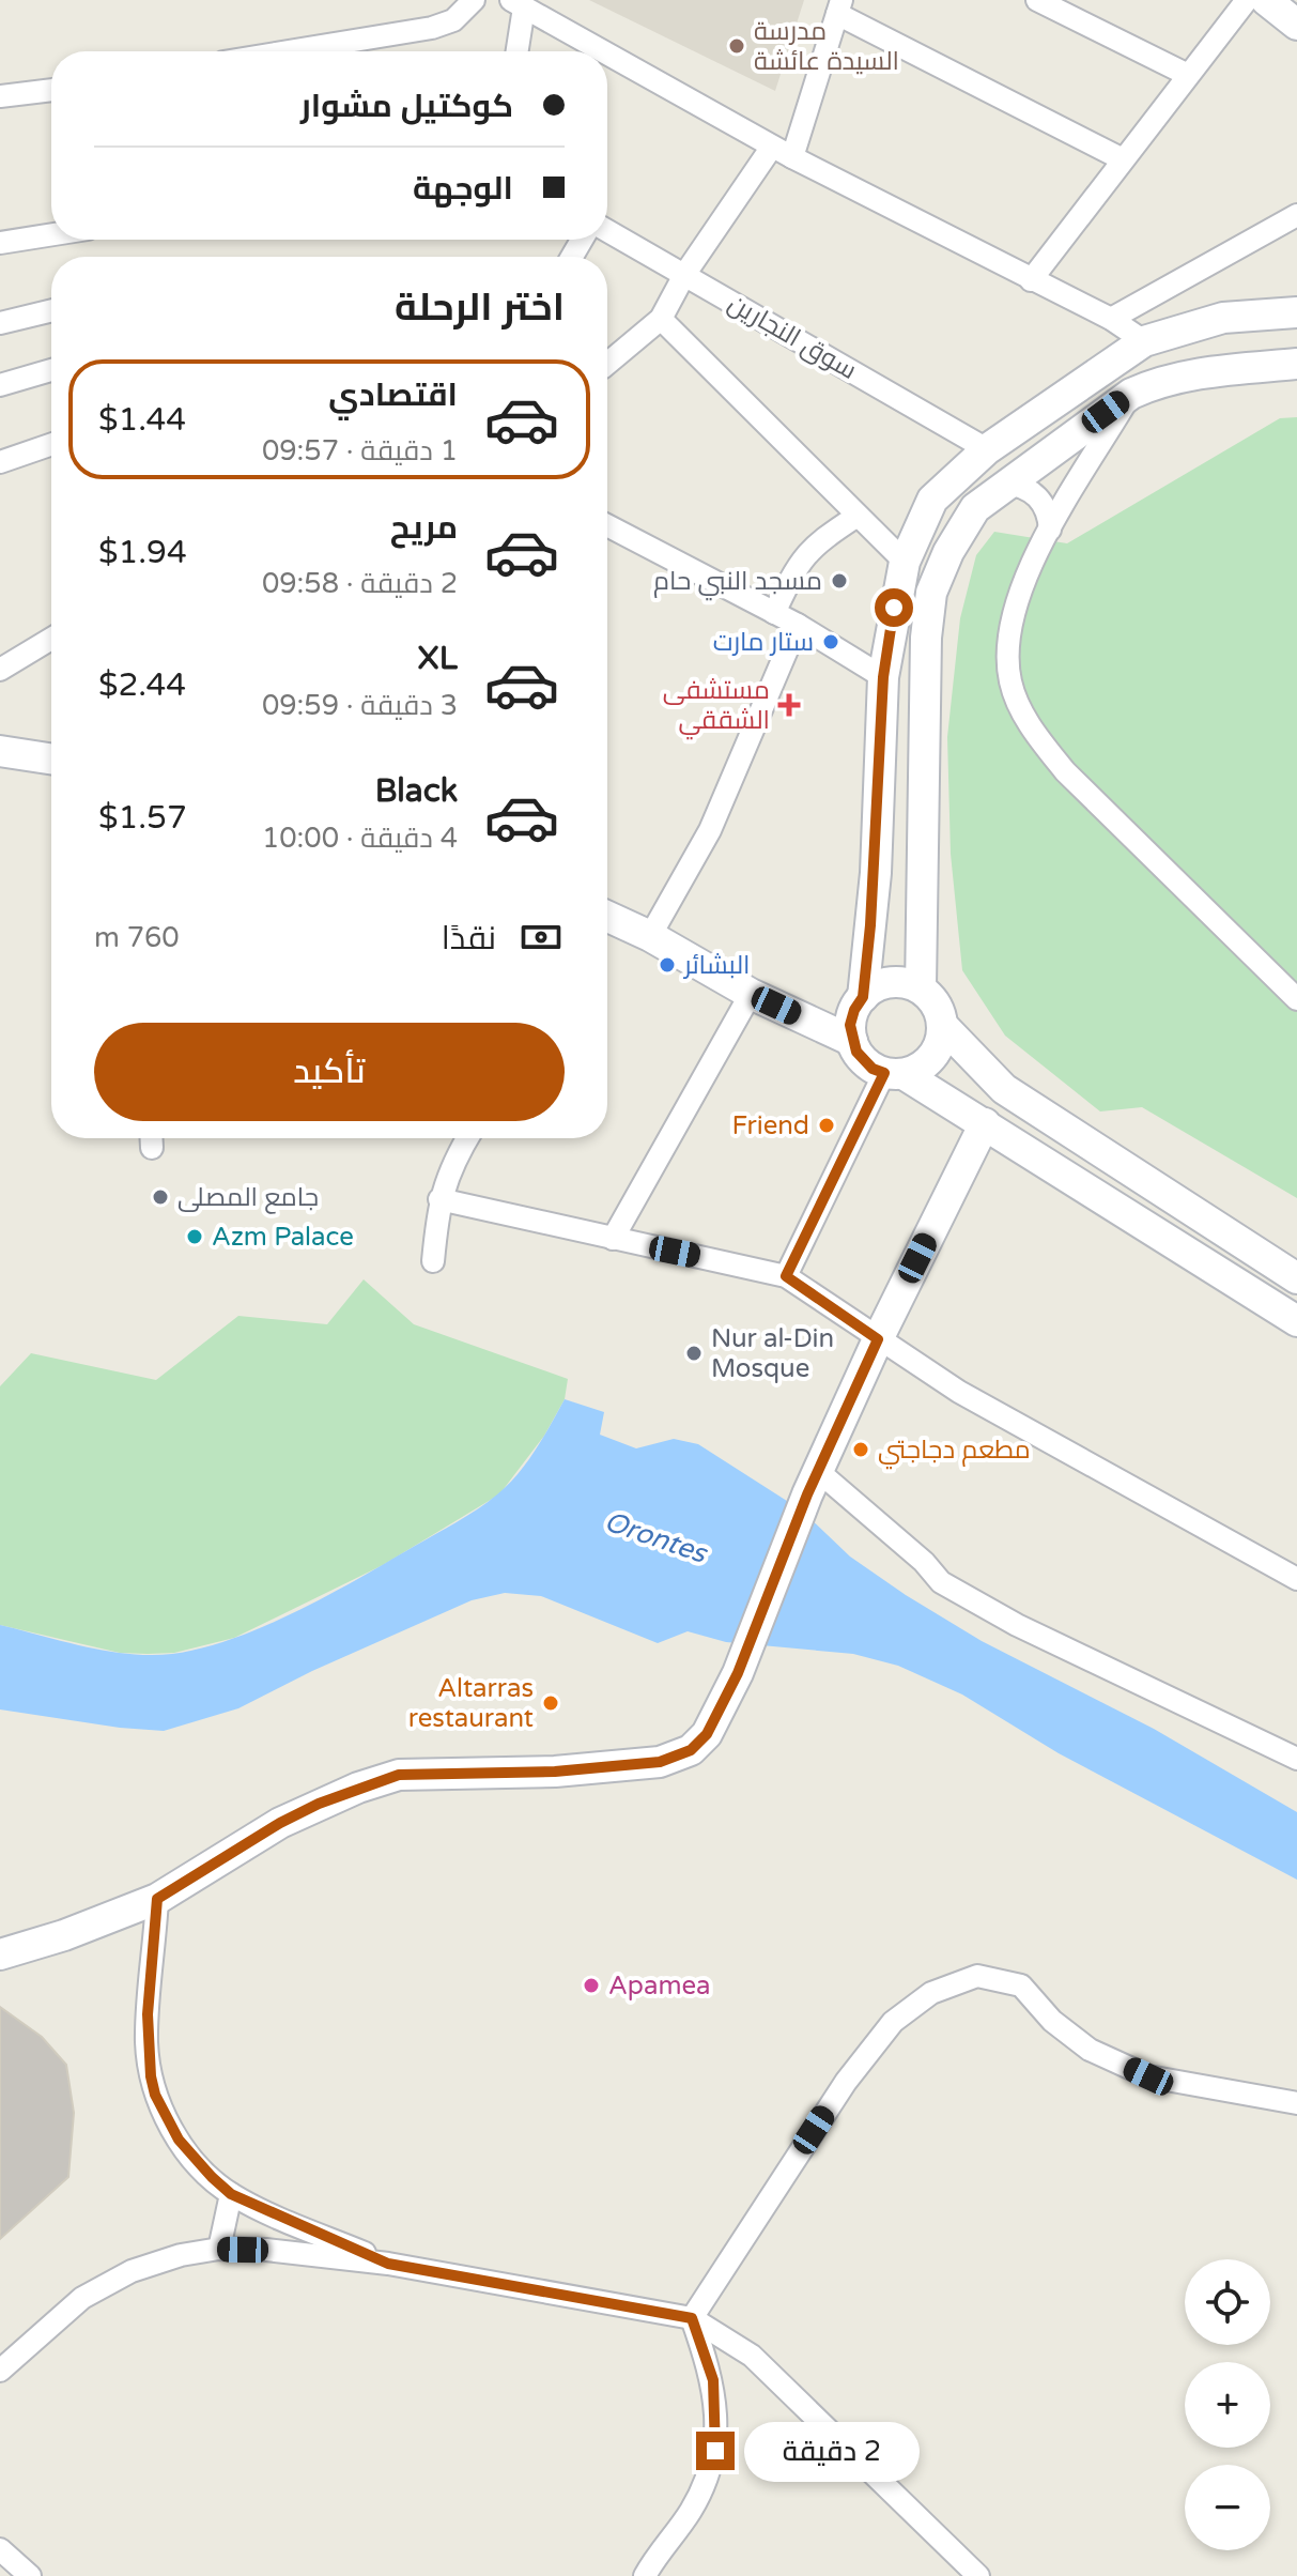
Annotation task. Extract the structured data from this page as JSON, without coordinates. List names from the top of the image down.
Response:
{
  "streets": {
    "street": ["سوق النجارين"]
  },
  "water": ["Orontes"],
  "places": {
    "other": [
      "مدرسة السيدة عائشة",
      "مسجد النبي حام",
      "ستار مارت",
      "البشائر",
      "Friend",
      "جامع المصلى",
      "Azm Palace",
      "Nur al-Din Mosque",
      "مطعم دجاجتي",
      "Altarras restaurant",
      "Apamea"
    ],
    "health": ["مستشفى الشققي"]
  },
  "page": {
    "banner": ["كوكتيل مشوار", "الوجهة"],
    "heading": "اختر الرحلة",
    "list": [
      {
        "name": "اقتصادي",
        "note": "1 دقيقة · 09:57",
        "value": "$1.44"
      },
      {
        "name": "مريح",
        "note": "2 دقيقة · 09:58",
        "value": "$1.94"
      },
      {
        "name": "XL",
        "note": "3 دقيقة · 09:59",
        "value": "$2.44"
      },
      {
        "name": "Black",
        "note": "4 دقيقة · 10:00",
        "value": "$1.57"
      }
    ],
    "pay": ["نقدًا", "760 m"],
    "buttons": "تأكيد",
    "map_buttons": ["+", "−"],
    "bubble": "2 دقيقة"
  }
}
